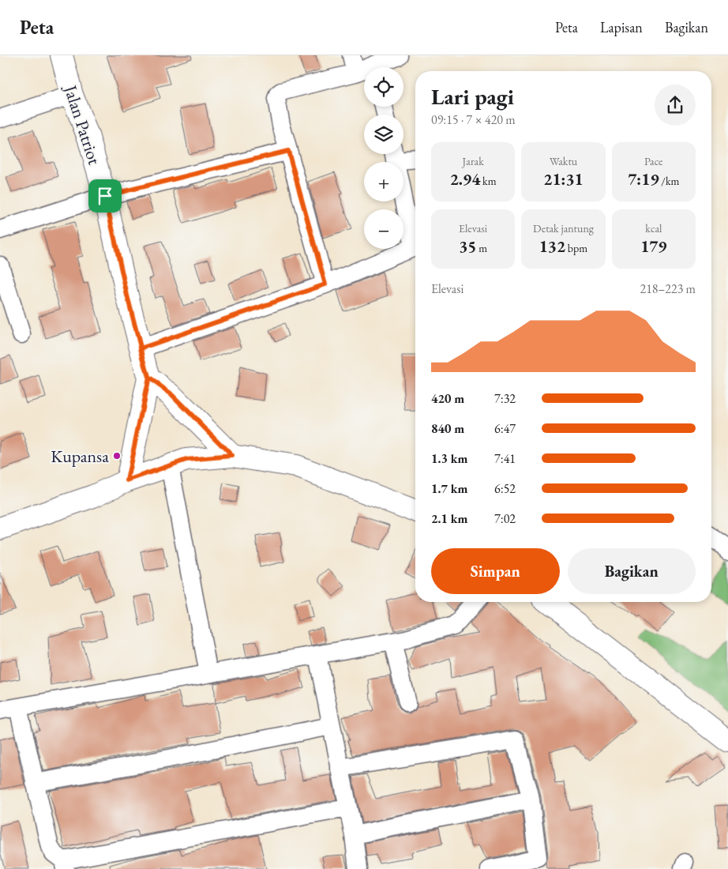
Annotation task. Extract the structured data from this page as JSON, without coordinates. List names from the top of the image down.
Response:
{
  "streets": {
    "main road": ["Jalan Patriot"]
  },
  "places": ["Kupansa"],
  "page": {
    "header": "Peta",
    "nav": ["Peta", "Lapisan", "Bagikan"],
    "map_buttons": ["+", "−"],
    "heading": ["Lari pagi", "09:15 · 7 × 420 m"],
    "stats": [
      ["Jarak", "2.94 km"],
      ["Waktu", "21:31"],
      ["Pace", "7:19 /km"],
      ["Elevasi", "35 m"],
      ["Detak jantung", "132 bpm"],
      ["kcal", "179"]
    ],
    "chart": ["Elevasi", "218–223 m"],
    "list": [
      {
        "name": "420 m",
        "note": "7:32"
      },
      {
        "name": "840 m",
        "note": "6:47"
      },
      {
        "name": "1.3 km",
        "note": "7:41"
      },
      {
        "name": "1.7 km",
        "note": "6:52"
      },
      {
        "name": "2.1 km",
        "note": "7:02"
      }
    ],
    "buttons": ["Simpan", "Bagikan"]
  }
}
